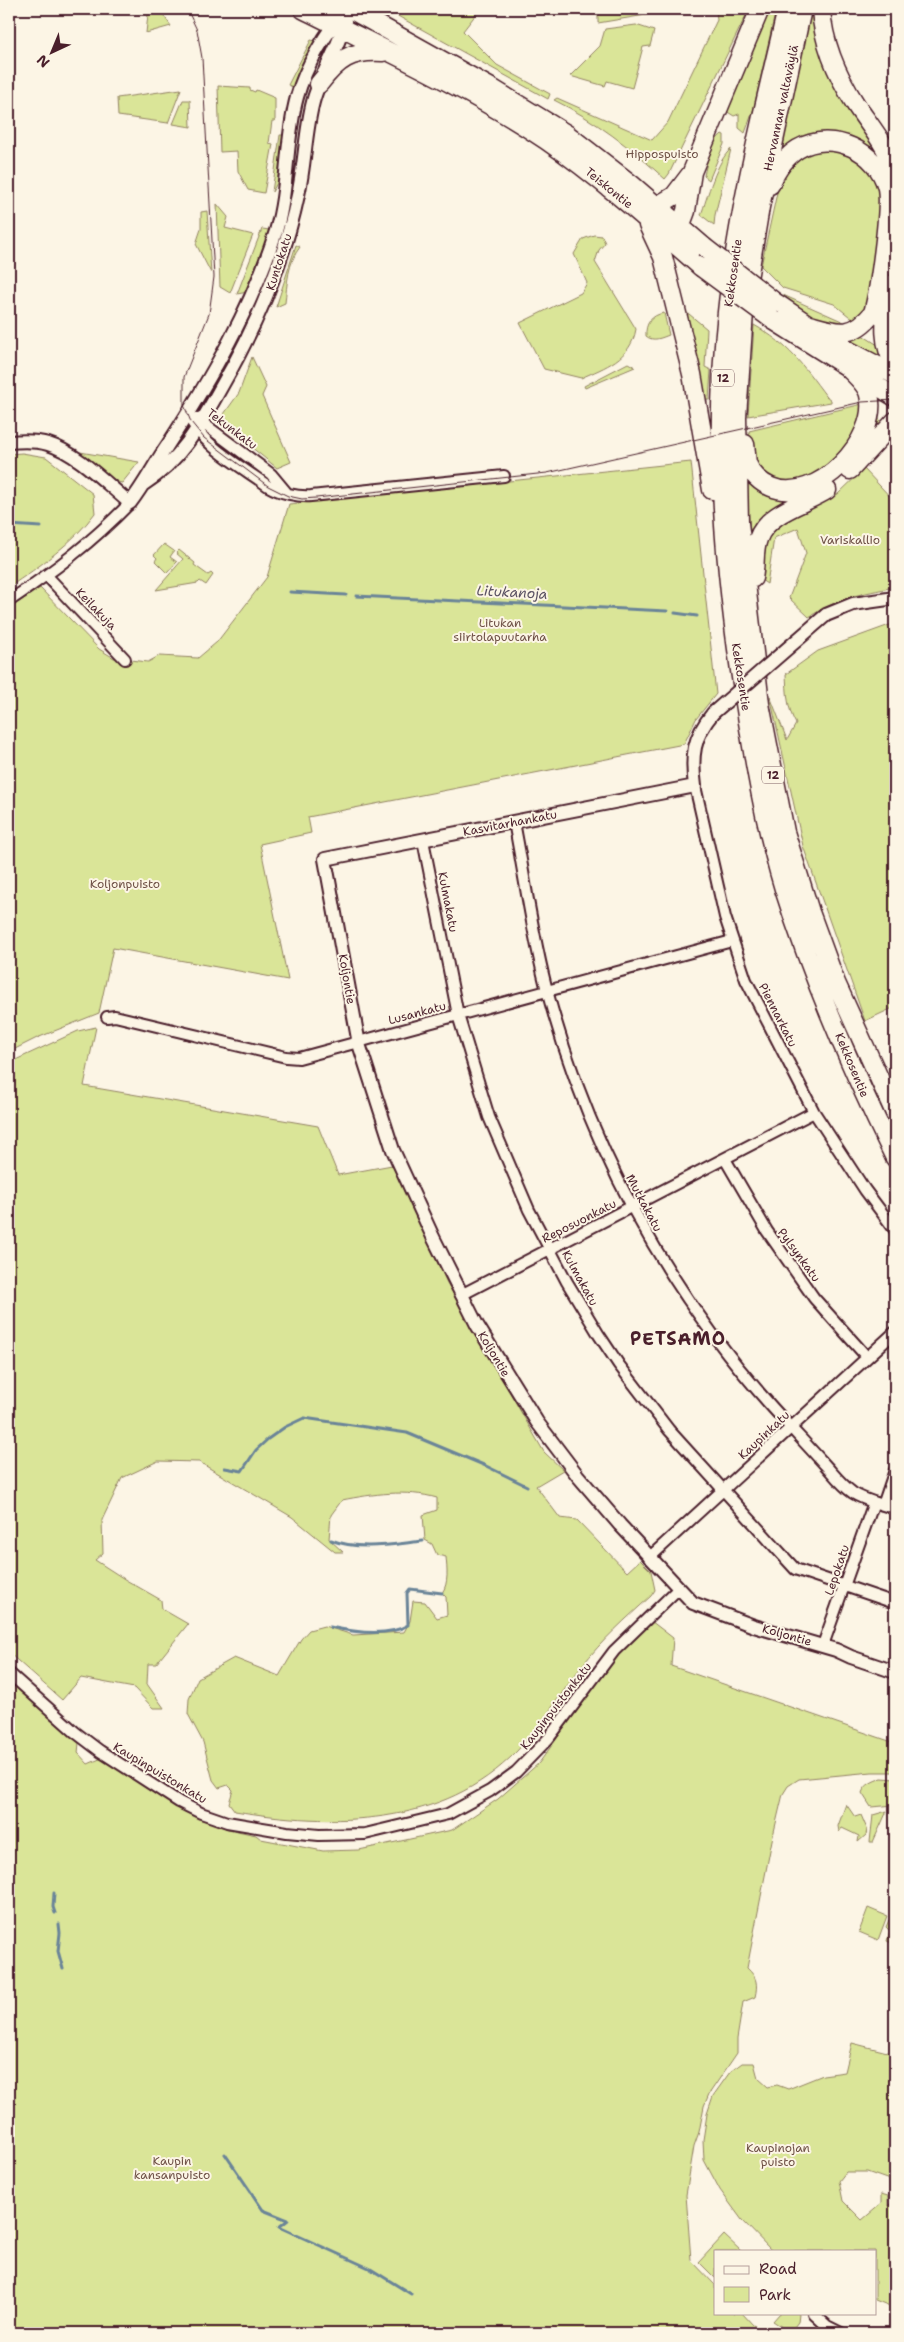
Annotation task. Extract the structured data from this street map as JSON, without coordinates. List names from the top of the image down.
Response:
{
  "streets": {
    "highway": [
      "Hervannan valtaväylä",
      "Teiskontie",
      "Kekkosentie",
      "12"
    ],
    "street": [
      "Kuntokatu",
      "Tekunkatu",
      "Keilakuja",
      "Kasvitarhankatu",
      "Kulmakatu",
      "Koljontie",
      "Lusankatu",
      "Piennarkatu",
      "Mutkakatu",
      "Reposuonkatu",
      "Pylsynkatu",
      "Kaupinkatu",
      "Lepokatu",
      "Kaupinpuistonkatu"
    ]
  },
  "crossings": [
    ["Hervannan valtaväylä", "Kekkosentie"],
    ["Hervannan valtaväylä", "12"],
    ["Teiskontie", "Kuntokatu"],
    ["Teiskontie", "12"],
    ["Kuntokatu", "Tekunkatu"],
    ["Kuntokatu", "Keilakuja"],
    ["Kekkosentie", "12"],
    ["Kasvitarhankatu", "Kulmakatu"],
    ["Kasvitarhankatu", "Koljontie"],
    ["Kasvitarhankatu", "Piennarkatu"],
    ["Kasvitarhankatu", "Mutkakatu"],
    ["Kulmakatu", "Lusankatu"],
    ["Kulmakatu", "Reposuonkatu"],
    ["Kulmakatu", "Kaupinkatu"],
    ["Kulmakatu", "Lepokatu"],
    ["Koljontie", "Lusankatu"],
    ["Koljontie", "Reposuonkatu"],
    ["Koljontie", "Kaupinkatu"],
    ["Koljontie", "Lepokatu"],
    ["Koljontie", "Kaupinpuistonkatu"],
    ["Lusankatu", "Piennarkatu"],
    ["Lusankatu", "Mutkakatu"],
    ["Piennarkatu", "Reposuonkatu"],
    ["Mutkakatu", "Reposuonkatu"],
    ["Mutkakatu", "Kaupinkatu"],
    ["Mutkakatu", "Lepokatu"],
    ["Reposuonkatu", "Pylsynkatu"],
    ["Pylsynkatu", "Kaupinkatu"]
  ],
  "districts": ["PETSAMO"],
  "water": ["Litukanoja"],
  "parks": [
    "Hippospuisto",
    "Variskallio",
    "Litukan siirtolapuutarha",
    "Koljonpuisto",
    "Kaupinojan puisto",
    "Kaupin kansanpuisto"
  ],
  "legend": ["Road", "Park"],
  "north": "bottom left"
}
